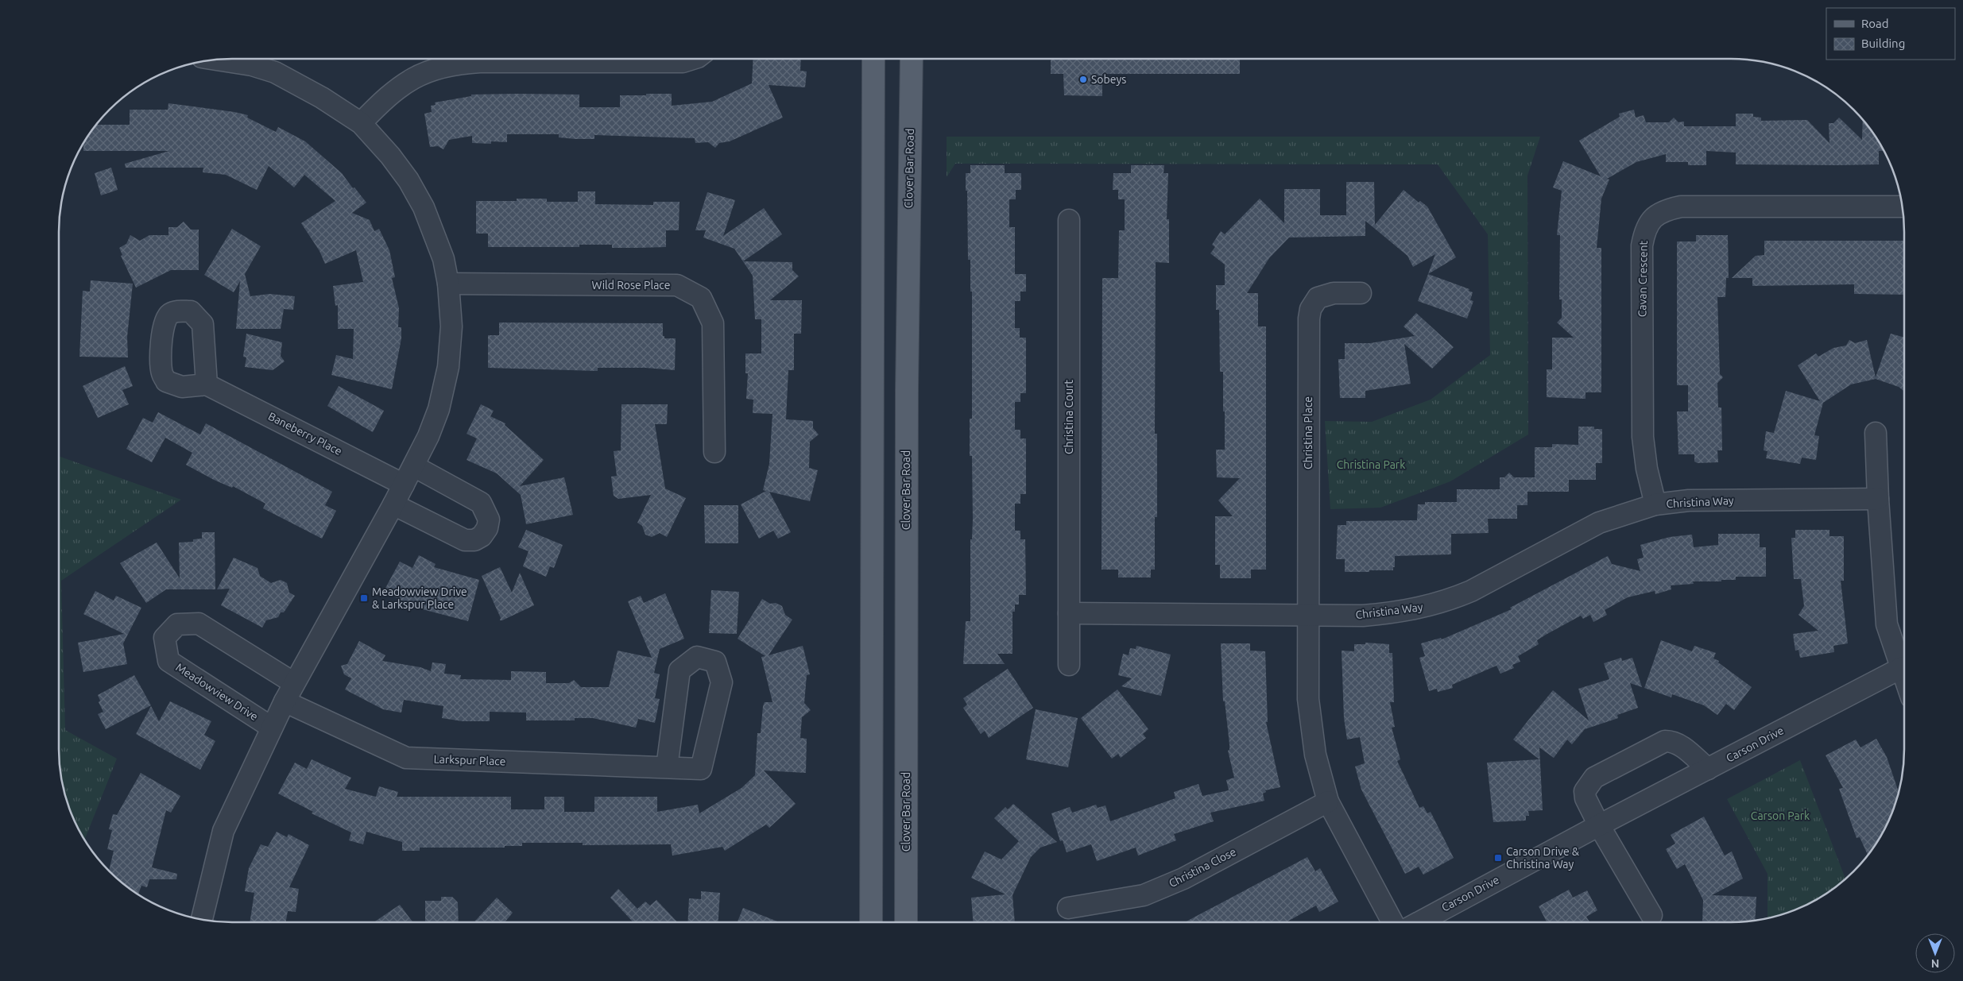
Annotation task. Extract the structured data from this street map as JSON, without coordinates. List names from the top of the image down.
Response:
{
  "streets": {
    "main road": ["Clover Bar Road"],
    "street": [
      "Cavan Crescent",
      "Wild Rose Place",
      "Christina Court",
      "Christina Place",
      "Baneberry Place",
      "Christina Way",
      "Meadowview Drive",
      "Carson Drive",
      "Larkspur Place",
      "Christina Close"
    ]
  },
  "crossings": [
    ["Cavan Crescent", "Christina Way"],
    ["Christina Place", "Christina Way"]
  ],
  "parks": ["Christina Park", "Carson Park"],
  "places": {
    "other": ["Sobeys"],
    "transit": ["Meadowview Drive & Larkspur Place", "Carson Drive & Christina Way"]
  },
  "legend": ["Road", "Building"],
  "north": "bottom"
}
